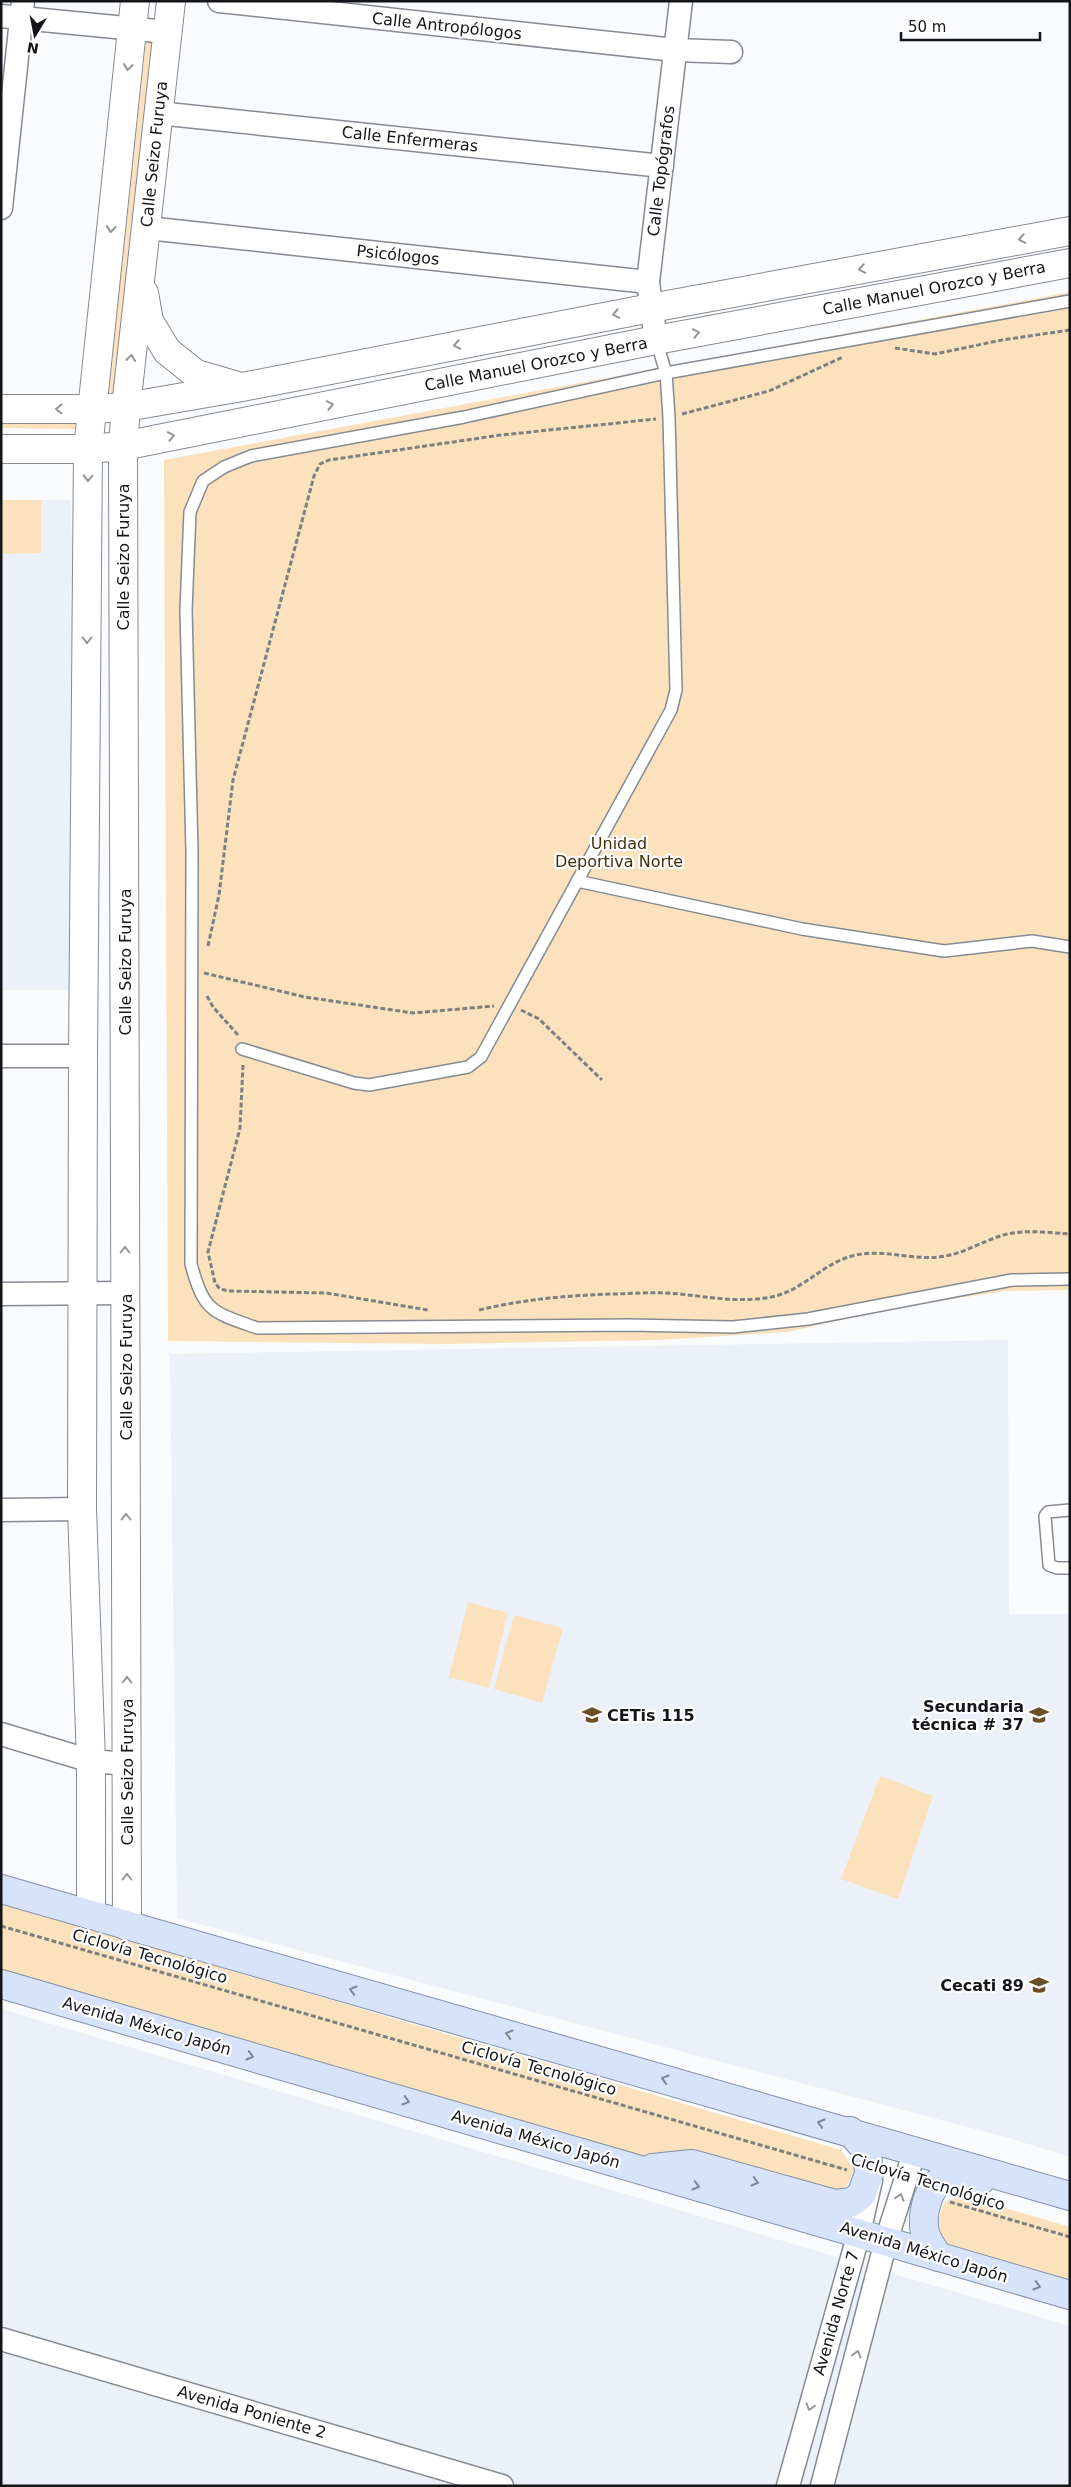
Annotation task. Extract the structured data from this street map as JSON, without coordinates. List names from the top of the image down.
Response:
{
  "streets": {
    "main road": ["Avenida México Japón"],
    "street": [
      "Calle Antropólogos",
      "Calle Enfermeras",
      "Calle Seizo Furuya",
      "Calle Topógrafos",
      "Psicólogos",
      "Calle Manuel Orozco y Berra",
      "Avenida Norte 7",
      "Avenida Poniente 2"
    ],
    "path": ["Ciclovía Tecnológico"]
  },
  "crossings": [
    ["Calle Antropólogos", "Calle Topógrafos"],
    ["Calle Enfermeras", "Calle Seizo Furuya"],
    ["Calle Enfermeras", "Calle Topógrafos"],
    ["Calle Seizo Furuya", "Psicólogos"],
    ["Calle Seizo Furuya", "Calle Manuel Orozco y Berra"],
    ["Calle Topógrafos", "Psicólogos"],
    ["Calle Topógrafos", "Calle Manuel Orozco y Berra"],
    ["Psicólogos", "Calle Manuel Orozco y Berra"],
    ["Avenida México Japón", "Avenida Norte 7"]
  ],
  "parks": ["Unidad Deportiva Norte"],
  "places": {
    "school or university": ["CETis 115", "Secundaria técnica # 37", "Cecati 89"]
  },
  "scale_bar": "50 m",
  "north": "bottom"
}
